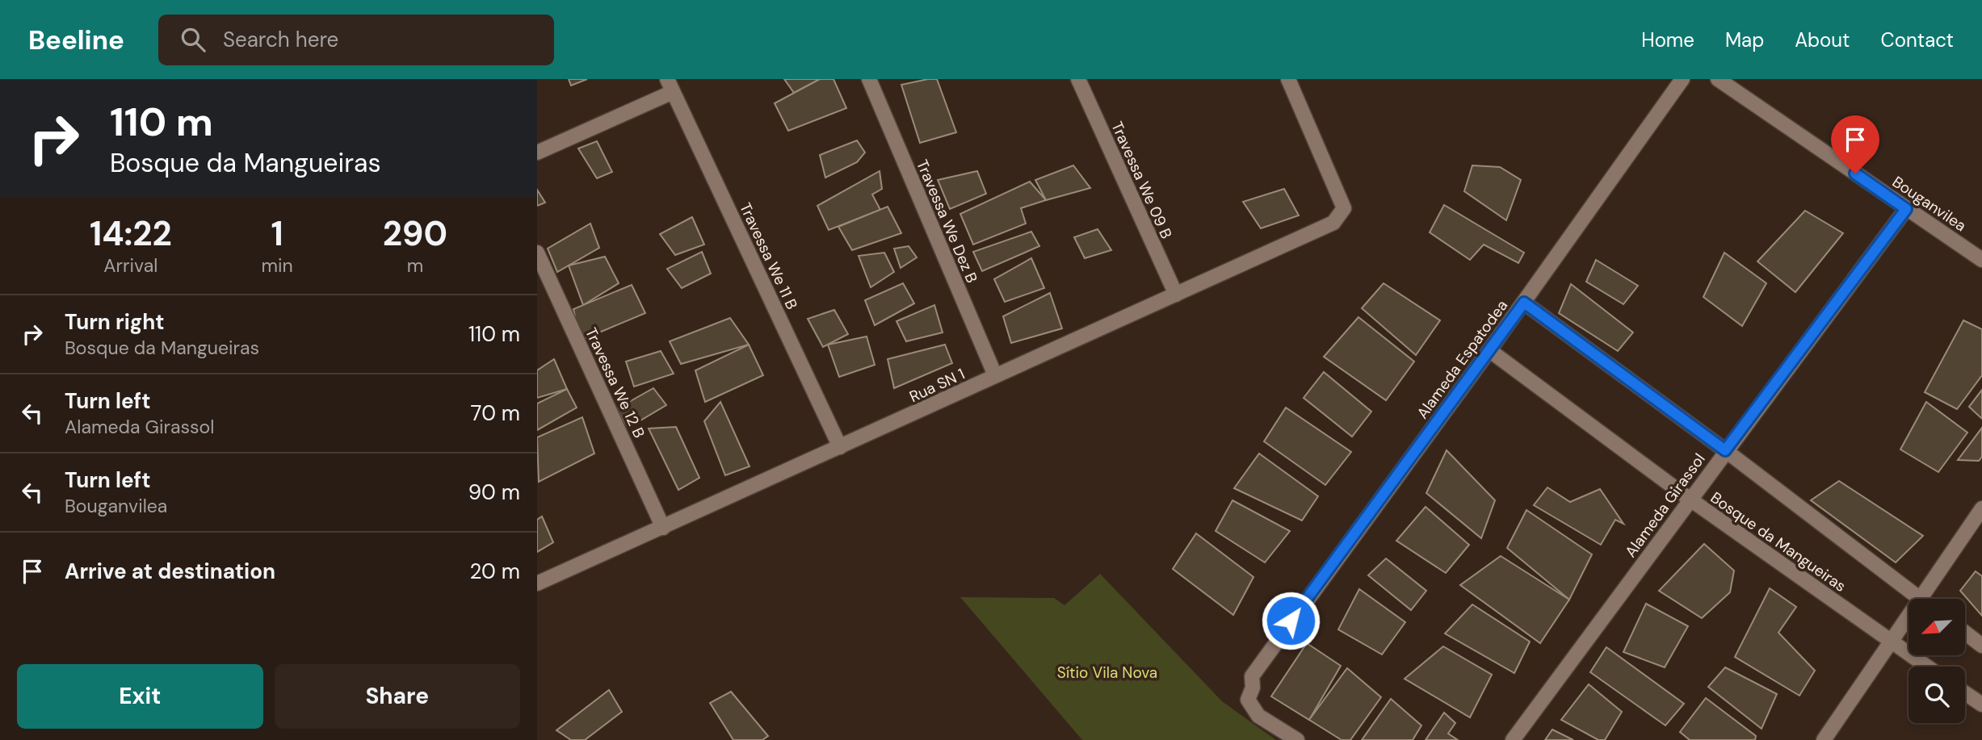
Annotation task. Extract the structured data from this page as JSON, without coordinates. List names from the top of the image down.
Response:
{
  "streets": {
    "street": [
      "Travessa We 09 B",
      "Bouganvilea",
      "Travessa We Dez B",
      "Travessa We 11 B",
      "Alameda Espatodea",
      "Travessa We 12 B",
      "Rua SN 1",
      "Alameda Girassol",
      "Bosque da Mangueiras"
    ]
  },
  "crossings": [
    ["Travessa We 09 B", "Rua SN 1"],
    ["Bouganvilea", "Alameda Girassol"],
    ["Travessa We Dez B", "Rua SN 1"],
    ["Travessa We 11 B", "Rua SN 1"],
    ["Alameda Espatodea", "Bosque da Mangueiras"],
    ["Travessa We 12 B", "Rua SN 1"],
    ["Alameda Girassol", "Bosque da Mangueiras"]
  ],
  "parks": ["Sítio Vila Nova"],
  "north": "bottom left",
  "page": {
    "header": "Beeline",
    "search": "Search here",
    "nav": [
      "Home",
      "Map",
      "About",
      "Contact"
    ],
    "turn": ["110 m", "Bosque da Mangueiras"],
    "eta": [
      "14:22",
      "Arrival",
      "1",
      "min",
      "290",
      "m"
    ],
    "list": [
      {
        "name": "Turn right",
        "note": "Bosque da Mangueiras",
        "value": "110 m"
      },
      {
        "name": "Turn left",
        "note": "Alameda Girassol",
        "value": "70 m"
      },
      {
        "name": "Turn left",
        "note": "Bouganvilea",
        "value": "90 m"
      },
      {
        "name": "Arrive at destination",
        "value": "20 m"
      }
    ],
    "buttons": ["Exit", "Share"]
  }
}
